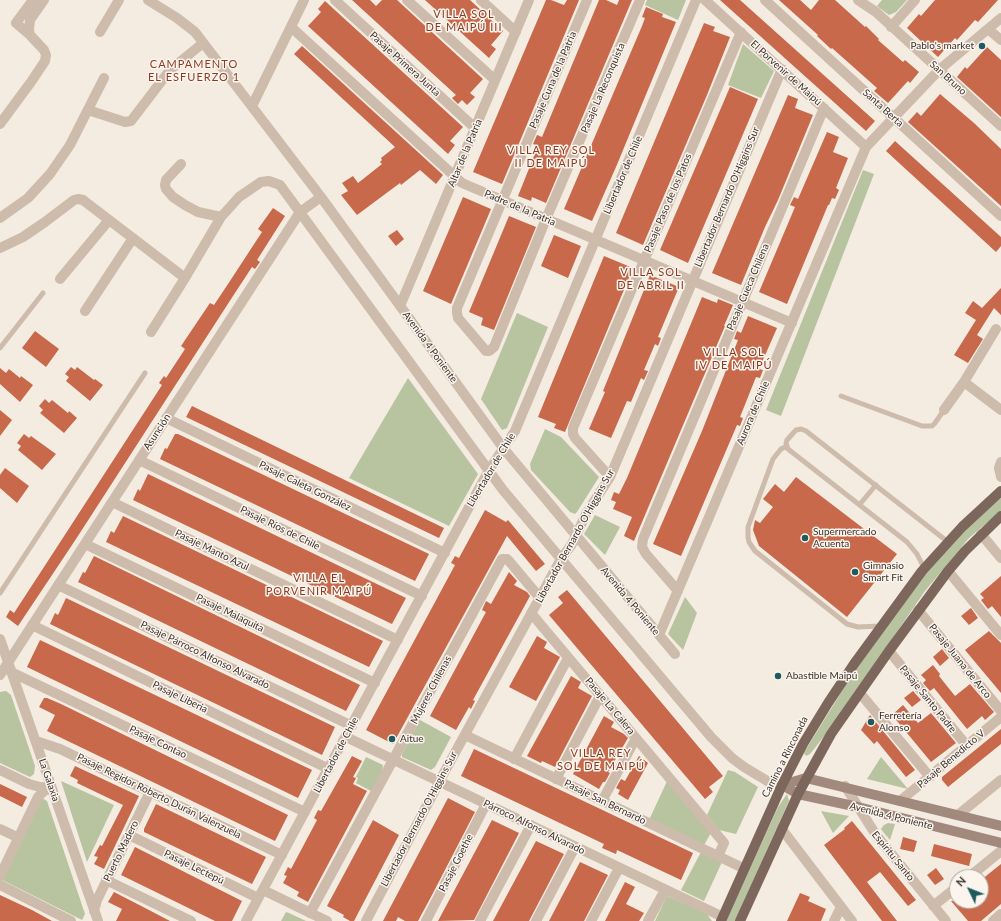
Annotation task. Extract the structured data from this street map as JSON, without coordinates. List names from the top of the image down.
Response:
{
  "streets": {
    "main road": ["Camino a Rinconada"],
    "street": [
      "Pasaje Primera Junta",
      "El Porvenir de Maipú",
      "San Bruno",
      "Pasaje Cuna de la Patria",
      "Pasaje La Reconquista",
      "Santa Berta",
      "Altar de la Patria",
      "Libertador de Chile",
      "Libertador Bernardo O'Higgins Sur",
      "Pasaje Paso de los Patos",
      "Padre de la Patria",
      "Pasaje Cueca Chilena",
      "Avenida 4 Poniente",
      "Aurora de Chile",
      "Asunción",
      "Pasaje Caleta González",
      "Pasaje Ríos de Chile",
      "Pasaje Manto Azul",
      "Pasaje Malaquita",
      "Pasaje Párroco Alfonso Alvarado",
      "Pasaje Juana de Arco",
      "Mujeres Chilenas",
      "Pasaje Liberia",
      "Pasaje Santo Padre",
      "Pasaje La Calera",
      "Pasaje Contao",
      "Pasaje Benedicto V",
      "La Galaxia",
      "Pasaje Regidor Roberto Durán Valenzuela",
      "Pasaje San Bernardo",
      "Párroco Alfonso Alvarado",
      "Puerto Madero",
      "Espíritu Santo",
      "Pasaje Goethe",
      "Pasaje Lectepú"
    ]
  },
  "crossings": [
    ["Pasaje Primera Junta", "Altar de la Patria"],
    ["El Porvenir de Maipú", "Libertador Bernardo O'Higgins Sur"],
    ["El Porvenir de Maipú", "Pasaje Paso de los Patos"],
    ["El Porvenir de Maipú", "Pasaje Cueca Chilena"],
    ["El Porvenir de Maipú", "Aurora de Chile"],
    ["Pasaje Cuna de la Patria", "Pasaje La Reconquista"],
    ["Pasaje Cuna de la Patria", "Padre de la Patria"],
    ["Pasaje La Reconquista", "Padre de la Patria"],
    ["Altar de la Patria", "Padre de la Patria"],
    ["Altar de la Patria", "Avenida 4 Poniente"],
    ["Libertador de Chile", "Padre de la Patria"],
    ["Libertador de Chile", "Avenida 4 Poniente"],
    ["Libertador de Chile", "Pasaje Caleta González"],
    ["Libertador de Chile", "Pasaje Ríos de Chile"],
    ["Libertador de Chile", "Pasaje Manto Azul"],
    ["Libertador de Chile", "Pasaje Malaquita"],
    ["Libertador de Chile", "Pasaje Párroco Alfonso Alvarado"],
    ["Libertador de Chile", "Pasaje Liberia"],
    ["Libertador de Chile", "Pasaje Contao"],
    ["Libertador de Chile", "Pasaje Regidor Roberto Durán Valenzuela"],
    ["Libertador de Chile", "Párroco Alfonso Alvarado"],
    ["Libertador de Chile", "Pasaje Lectepú"],
    ["Libertador Bernardo O'Higgins Sur", "Pasaje Paso de los Patos"],
    ["Libertador Bernardo O'Higgins Sur", "Padre de la Patria"],
    ["Libertador Bernardo O'Higgins Sur", "Avenida 4 Poniente"],
    ["Libertador Bernardo O'Higgins Sur", "Mujeres Chilenas"],
    ["Libertador Bernardo O'Higgins Sur", "Pasaje La Calera"],
    ["Libertador Bernardo O'Higgins Sur", "Pasaje San Bernardo"],
    ["Libertador Bernardo O'Higgins Sur", "Párroco Alfonso Alvarado"],
    ["Pasaje Paso de los Patos", "Padre de la Patria"],
    ["Padre de la Patria", "Pasaje Cueca Chilena"],
    ["Padre de la Patria", "Aurora de Chile"],
    ["Pasaje Cueca Chilena", "Aurora de Chile"],
    ["Avenida 4 Poniente", "Aurora de Chile"],
    ["Avenida 4 Poniente", "Asunción"],
    ["Avenida 4 Poniente", "Camino a Rinconada"],
    ["Avenida 4 Poniente", "Pasaje Benedicto V"],
    ["Avenida 4 Poniente", "Espíritu Santo"],
    ["Asunción", "Pasaje Caleta González"],
    ["Asunción", "Pasaje Ríos de Chile"],
    ["Asunción", "Pasaje Manto Azul"],
    ["Asunción", "Pasaje Malaquita"],
    ["Asunción", "Pasaje Párroco Alfonso Alvarado"],
    ["Asunción", "Pasaje Liberia"],
    ["Asunción", "Pasaje Contao"],
    ["Asunción", "La Galaxia"],
    ["Mujeres Chilenas", "Párroco Alfonso Alvarado"],
    ["Mujeres Chilenas", "Pasaje Lectepú"],
    ["Pasaje Santo Padre", "Pasaje Benedicto V"],
    ["Pasaje La Calera", "Pasaje San Bernardo"],
    ["Pasaje Contao", "La Galaxia"],
    ["Camino a Rinconada", "Pasaje San Bernardo"],
    ["Camino a Rinconada", "Párroco Alfonso Alvarado"],
    ["La Galaxia", "Pasaje Regidor Roberto Durán Valenzuela"],
    ["La Galaxia", "Puerto Madero"],
    ["Pasaje Regidor Roberto Durán Valenzuela", "Puerto Madero"],
    ["Párroco Alfonso Alvarado", "Pasaje Goethe"],
    ["Puerto Madero", "Pasaje Lectepú"]
  ],
  "districts": [
    "VILLA SOL DE MAIPÚ III",
    "CAMPAMENTO EL ESFUERZO 1",
    "VILLA REY SOL II DE MAIPÚ",
    "VILLA SOL DE ABRIL II",
    "VILLA SOL IV DE MAIPÚ",
    "VILLA EL PORVENIR MAIPÚ",
    "VILLA REY SOL DE MAIPÚ"
  ],
  "places": [
    "Pablo's market",
    "Supermercado Acuenta",
    "Gimnasio Smart Fit",
    "Abastible Maipú",
    "Ferretería Alonso",
    "Aitue"
  ],
  "north": "top left"
}
